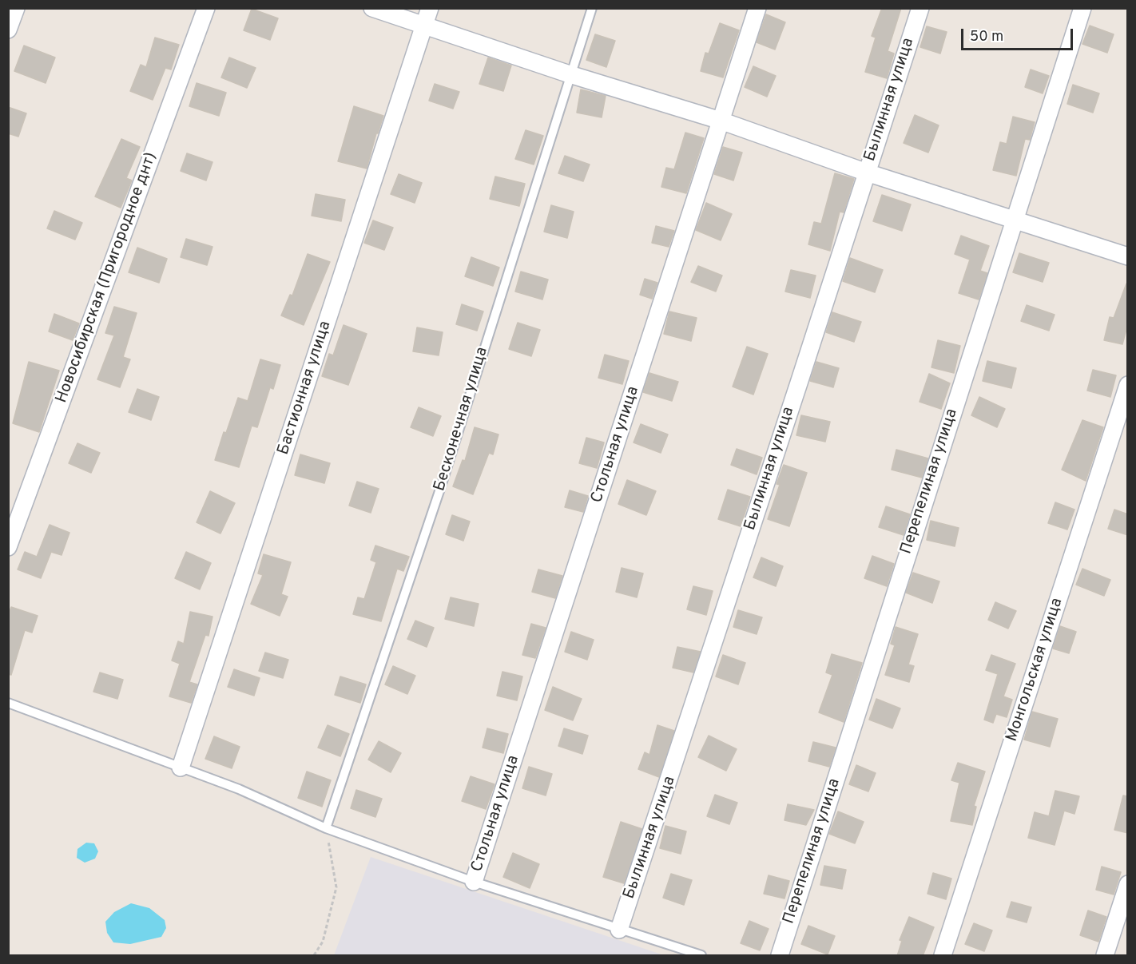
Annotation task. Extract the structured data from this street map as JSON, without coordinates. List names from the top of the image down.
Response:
{
  "streets": {
    "street": [
      "Былинная улица",
      "Новосибирская (Пригородное днт)",
      "Бастионная улица",
      "Стольная улица",
      "Перепелиная улица",
      "Монгольская улица"
    ],
    "lane": ["Бесконечная улица"]
  },
  "scale_bar": "50 m"
}
